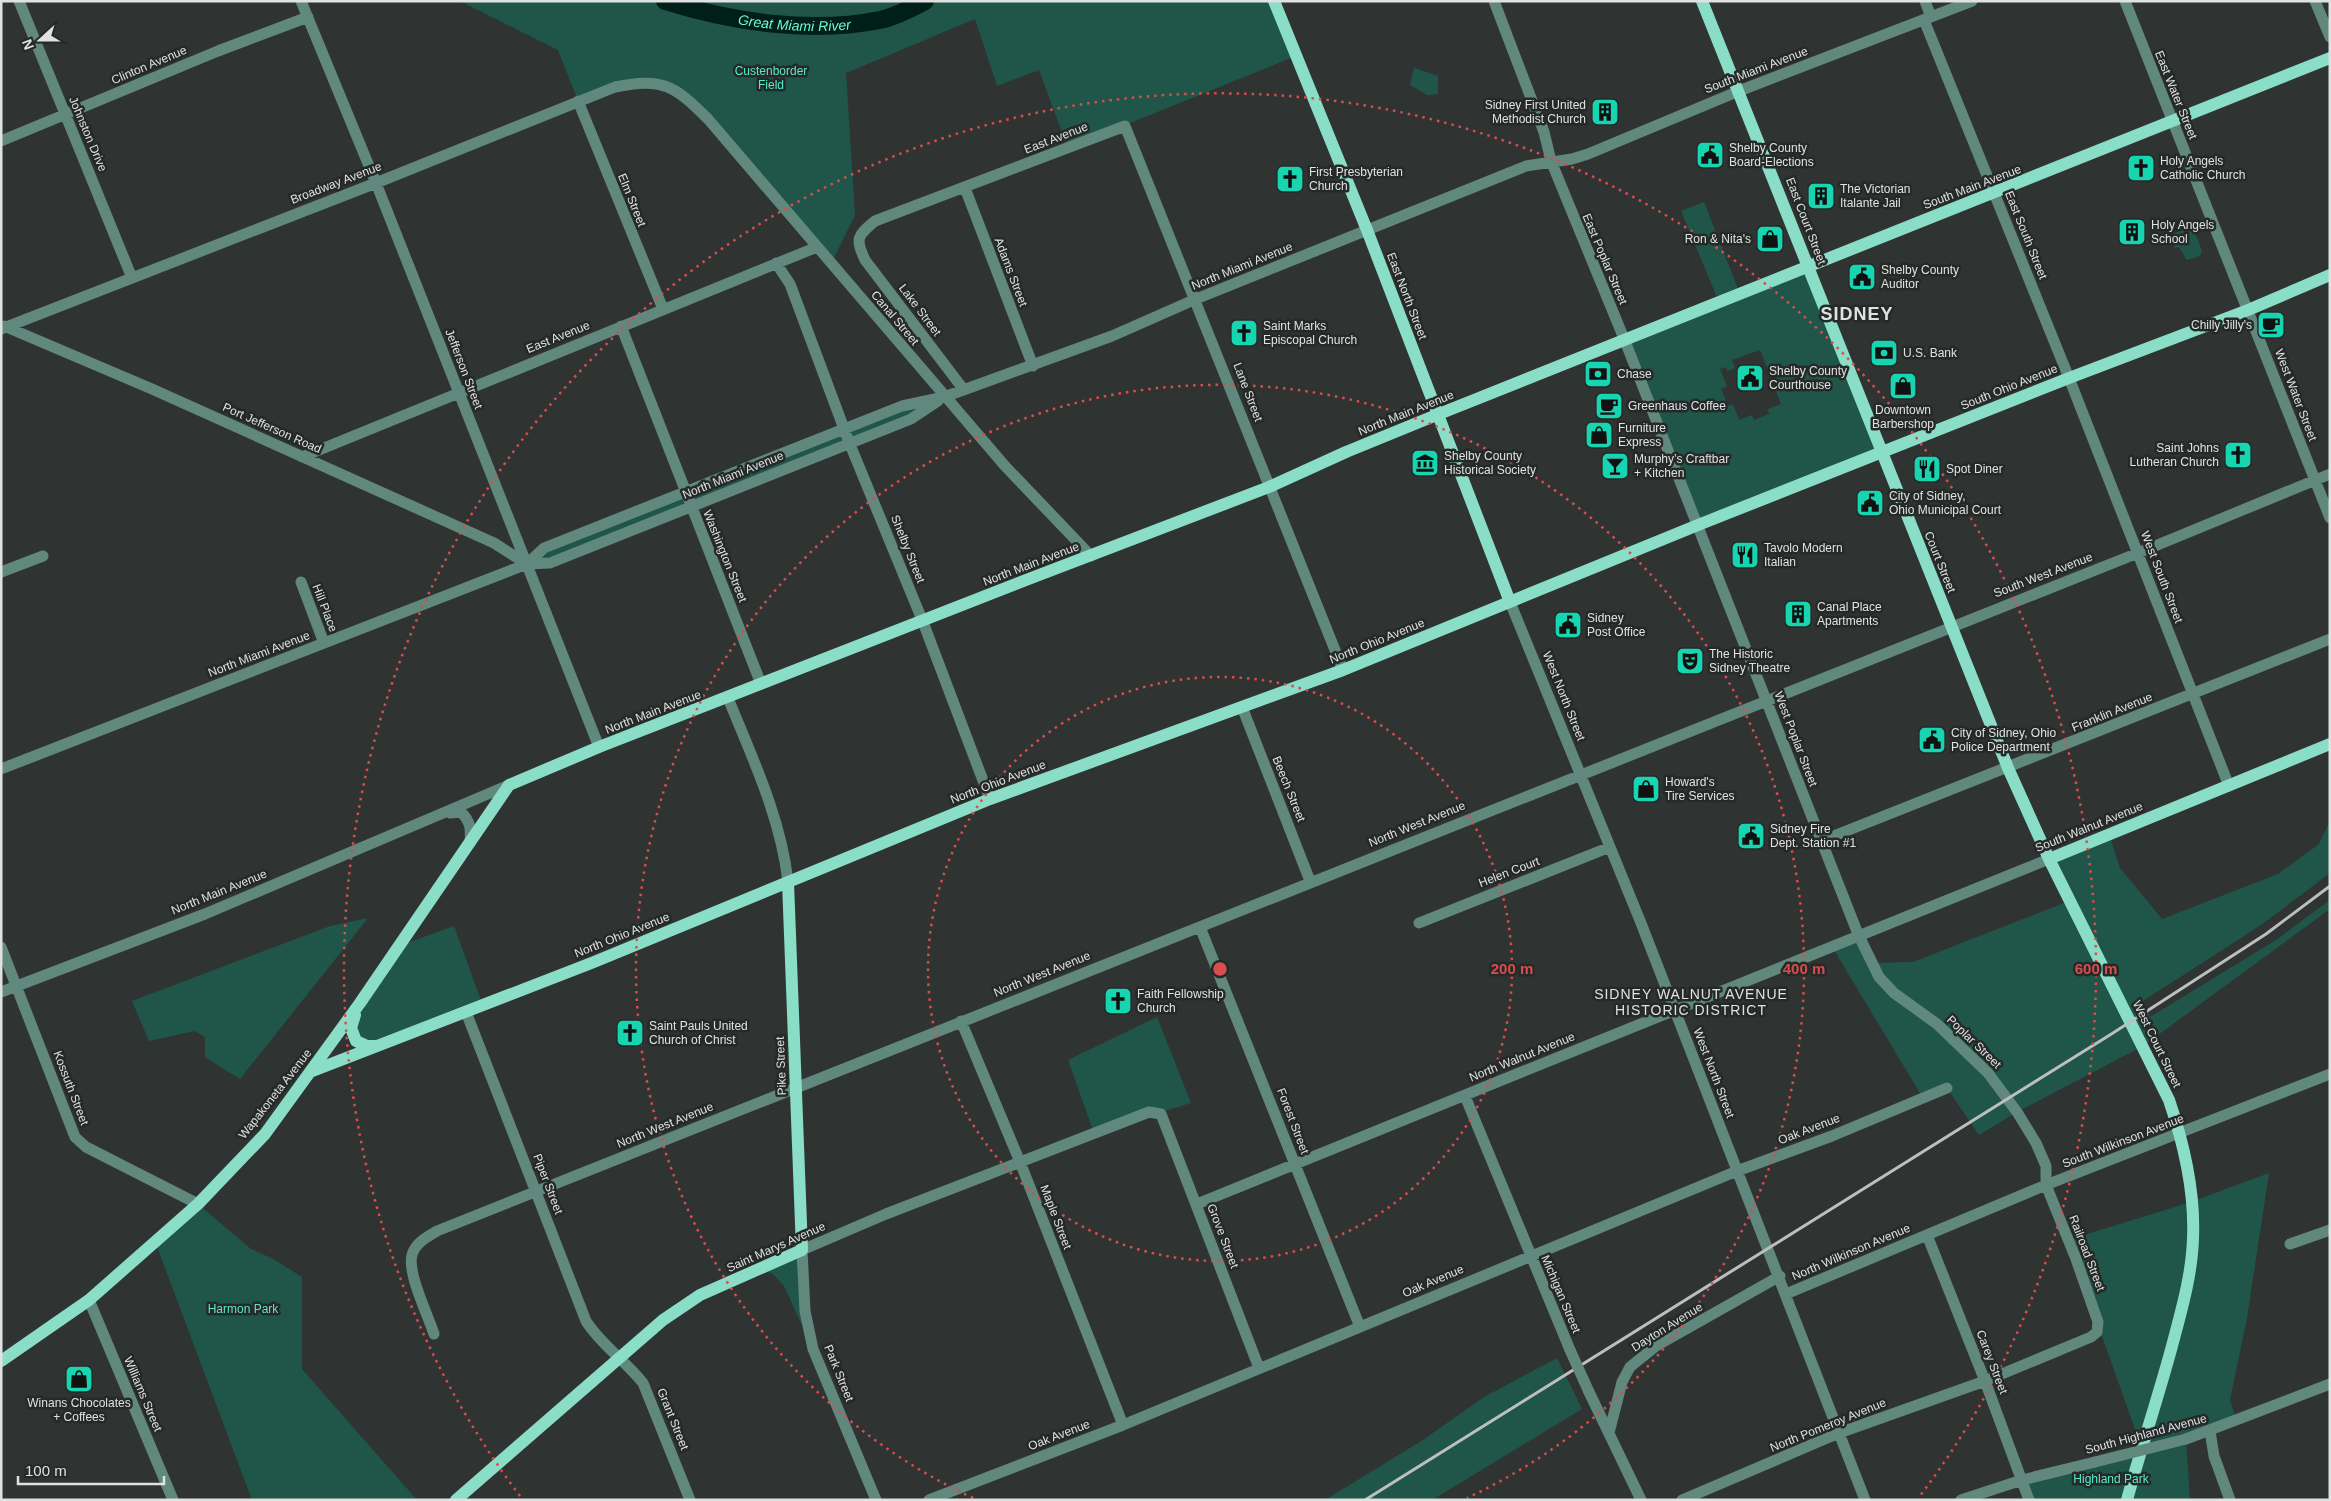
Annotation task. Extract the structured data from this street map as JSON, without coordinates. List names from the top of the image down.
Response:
{
  "streets": {
    "main road": [
      "South Main Avenue",
      "East Court Street",
      "East North Street",
      "South Ohio Avenue",
      "North Main Avenue",
      "Court Street",
      "North Ohio Avenue",
      "South Walnut Avenue",
      "West Court Street",
      "Pike Street",
      "Wapakoneta Avenue",
      "Saint Marys Avenue"
    ],
    "street": [
      "Clinton Avenue",
      "South Miami Avenue",
      "East Water Street",
      "Johnston Drive",
      "East Avenue",
      "Broadway Avenue",
      "Elm Street",
      "East South Street",
      "East Poplar Street",
      "North Miami Avenue",
      "Adams Street",
      "Lake Street",
      "Canal Street",
      "Jefferson Street",
      "Lane Street",
      "West Water Street",
      "Port Jefferson Road",
      "Shelby Street",
      "Washington Street",
      "South West Avenue",
      "West South Street",
      "Hill Place",
      "West North Street",
      "Franklin Avenue",
      "West Poplar Street",
      "Beech Street",
      "North West Avenue",
      "Helen Court",
      "Poplar Street",
      "North Walnut Avenue",
      "Kossuth Street",
      "Forest Street",
      "Oak Avenue",
      "South Wilkinson Avenue",
      "Piper Street",
      "Maple Street",
      "Grove Street",
      "North Wilkinson Avenue",
      "Railroad Street",
      "Michigan Street",
      "Dayton Avenue",
      "Carey Street",
      "Park Street",
      "Williams Street",
      "Grant Street",
      "North Pomeroy Avenue",
      "South Highland Avenue"
    ]
  },
  "crossings": [
    ["Clinton Avenue", "Johnston Drive"],
    ["Clinton Avenue", "Jefferson Street"],
    ["South Miami Avenue", "East Court Street"],
    ["South Miami Avenue", "East South Street"],
    ["South Miami Avenue", "East Poplar Street"],
    ["South Miami Avenue", "North Miami Avenue"],
    ["East Water Street", "South Main Avenue"],
    ["East Water Street", "South Ohio Avenue"],
    ["East Water Street", "West Water Street"],
    ["Johnston Drive", "Broadway Avenue"],
    ["East Avenue", "Elm Street"],
    ["East Avenue", "Adams Street"],
    ["East Avenue", "Lake Street"],
    ["East Avenue", "Canal Street"],
    ["East Avenue", "Jefferson Street"],
    ["East Avenue", "Lane Street"],
    ["East Avenue", "Port Jefferson Road"],
    ["East Avenue", "Shelby Street"],
    ["East Avenue", "Washington Street"],
    ["Broadway Avenue", "Elm Street"],
    ["Broadway Avenue", "Canal Street"],
    ["Broadway Avenue", "Jefferson Street"],
    ["Broadway Avenue", "Port Jefferson Road"],
    ["South Main Avenue", "East Court Street"],
    ["South Main Avenue", "East South Street"],
    ["South Main Avenue", "East Poplar Street"],
    ["South Main Avenue", "North Main Avenue"],
    ["East Court Street", "South Ohio Avenue"],
    ["East Court Street", "Court Street"],
    ["East South Street", "South Ohio Avenue"],
    ["East South Street", "West South Street"],
    ["East Poplar Street", "North Miami Avenue"],
    ["East Poplar Street", "South Ohio Avenue"],
    ["East Poplar Street", "North Main Avenue"],
    ["East Poplar Street", "North Ohio Avenue"],
    ["East Poplar Street", "West Poplar Street"],
    ["North Miami Avenue", "Adams Street"],
    ["North Miami Avenue", "East North Street"],
    ["North Miami Avenue", "Lake Street"],
    ["North Miami Avenue", "Canal Street"],
    ["North Miami Avenue", "Jefferson Street"],
    ["North Miami Avenue", "Lane Street"],
    ["North Miami Avenue", "Port Jefferson Road"],
    ["North Miami Avenue", "Shelby Street"],
    ["North Miami Avenue", "Washington Street"],
    ["North Miami Avenue", "Hill Place"],
    ["East North Street", "North Main Avenue"],
    ["East North Street", "North Ohio Avenue"],
    ["East North Street", "West North Street"],
    ["Canal Street", "North Main Avenue"],
    ["Jefferson Street", "North Main Avenue"],
    ["Jefferson Street", "Port Jefferson Road"],
    ["South Ohio Avenue", "West Water Street"],
    ["South Ohio Avenue", "Court Street"],
    ["South Ohio Avenue", "West South Street"],
    ["South Ohio Avenue", "North Ohio Avenue"],
    ["South Ohio Avenue", "West Poplar Street"],
    ["Lane Street", "North Main Avenue"],
    ["Lane Street", "North Ohio Avenue"],
    ["West Water Street", "South West Avenue"],
    ["North Main Avenue", "Shelby Street"],
    ["North Main Avenue", "Washington Street"],
    ["North Main Avenue", "Kossuth Street"],
    ["North Main Avenue", "Wapakoneta Avenue"],
    ["Shelby Street", "North Ohio Avenue"],
    ["Court Street", "South West Avenue"],
    ["Court Street", "West Court Street"],
    ["South West Avenue", "West South Street"],
    ["South West Avenue", "West Poplar Street"],
    ["South West Avenue", "North West Avenue"],
    ["South West Avenue", "West Court Street"],
    ["West South Street", "Franklin Avenue"],
    ["West South Street", "South Walnut Avenue"],
    ["North Ohio Avenue", "West North Street"],
    ["North Ohio Avenue", "West Poplar Street"],
    ["North Ohio Avenue", "Beech Street"],
    ["North Ohio Avenue", "Pike Street"],
    ["North Ohio Avenue", "Wapakoneta Avenue"],
    ["North Ohio Avenue", "Piper Street"],
    ["West North Street", "North West Avenue"],
    ["West North Street", "Helen Court"],
    ["West North Street", "North Walnut Avenue"],
    ["West North Street", "Oak Avenue"],
    ["West North Street", "North Wilkinson Avenue"],
    ["West North Street", "Dayton Avenue"],
    ["West North Street", "North Pomeroy Avenue"],
    ["Franklin Avenue", "West Poplar Street"],
    ["Franklin Avenue", "West Court Street"],
    ["West Poplar Street", "North West Avenue"],
    ["West Poplar Street", "South Walnut Avenue"],
    ["West Poplar Street", "Poplar Street"],
    ["West Poplar Street", "North Walnut Avenue"],
    ["Beech Street", "North West Avenue"],
    ["North West Avenue", "Pike Street"],
    ["North West Avenue", "Forest Street"],
    ["North West Avenue", "Piper Street"],
    ["North West Avenue", "Maple Street"],
    ["South Walnut Avenue", "Poplar Street"],
    ["South Walnut Avenue", "West Court Street"],
    ["South Walnut Avenue", "North Walnut Avenue"],
    ["Poplar Street", "North Walnut Avenue"],
    ["Poplar Street", "South Wilkinson Avenue"],
    ["Poplar Street", "Railroad Street"],
    ["West Court Street", "South Wilkinson Avenue"],
    ["North Walnut Avenue", "Forest Street"],
    ["North Walnut Avenue", "Grove Street"],
    ["North Walnut Avenue", "Michigan Street"],
    ["Pike Street", "Saint Marys Avenue"],
    ["Pike Street", "Park Street"],
    ["Kossuth Street", "Wapakoneta Avenue"],
    ["Wapakoneta Avenue", "Williams Street"],
    ["Forest Street", "Oak Avenue"],
    ["Oak Avenue", "Maple Street"],
    ["Oak Avenue", "Grove Street"],
    ["Oak Avenue", "Michigan Street"],
    ["South Wilkinson Avenue", "North Wilkinson Avenue"],
    ["South Wilkinson Avenue", "Railroad Street"],
    ["South Wilkinson Avenue", "Carey Street"],
    ["Piper Street", "Saint Marys Avenue"],
    ["Piper Street", "Grant Street"],
    ["Maple Street", "Saint Marys Avenue"],
    ["Grove Street", "Saint Marys Avenue"],
    ["Saint Marys Avenue", "Park Street"],
    ["Saint Marys Avenue", "Grant Street"],
    ["North Wilkinson Avenue", "Carey Street"],
    ["Railroad Street", "North Pomeroy Avenue"],
    ["Michigan Street", "Dayton Avenue"],
    ["Carey Street", "North Pomeroy Avenue"],
    ["Carey Street", "South Highland Avenue"]
  ],
  "districts": ["SIDNEY", "SIDNEY WALNUT AVENUE HISTORIC DISTRICT"],
  "water": ["Great Miami River"],
  "parks": ["Custenborder Field", "Harmon Park", "Highland Park"],
  "places": {
    "building": [
      "Sidney First United Methodist Church",
      "The Victorian Italante Jail",
      "Holy Angels School",
      "Canal Place Apartments"
    ],
    "public building": [
      "Shelby County Board-Elections",
      "Shelby County Auditor",
      "Shelby County Courthouse",
      "City of Sidney, Ohio Municipal Court",
      "Sidney Post Office",
      "City of Sidney, Ohio Police Department",
      "Sidney Fire Dept. Station #1"
    ],
    "church": [
      "Holy Angels Catholic Church",
      "First Presbyterian Church",
      "Saint Marks Episcopal Church",
      "Saint Johns Lutheran Church",
      "Faith Fellowship Church",
      "Saint Pauls United Church of Christ"
    ],
    "shop": [
      "Ron & Nita's",
      "Downtown Barbershop",
      "Furniture Express",
      "Howard's Tire Services",
      "Winans Chocolates + Coffees"
    ],
    "cafe": ["Chilly Jilly's", "Greenhaus Coffee"],
    "bank": ["U.S. Bank", "Chase"],
    "museum": ["Shelby County Historical Society"],
    "bar": ["Murphy’s Craftbar + Kitchen"],
    "restaurant": ["Spot Diner", "Tavolo Modern Italian"],
    "theatre": ["The Historic Sidney Theatre"]
  },
  "scale_bar": "100 m",
  "north": "left",
  "rings": ["200 m", "400 m", "600 m"]
}
